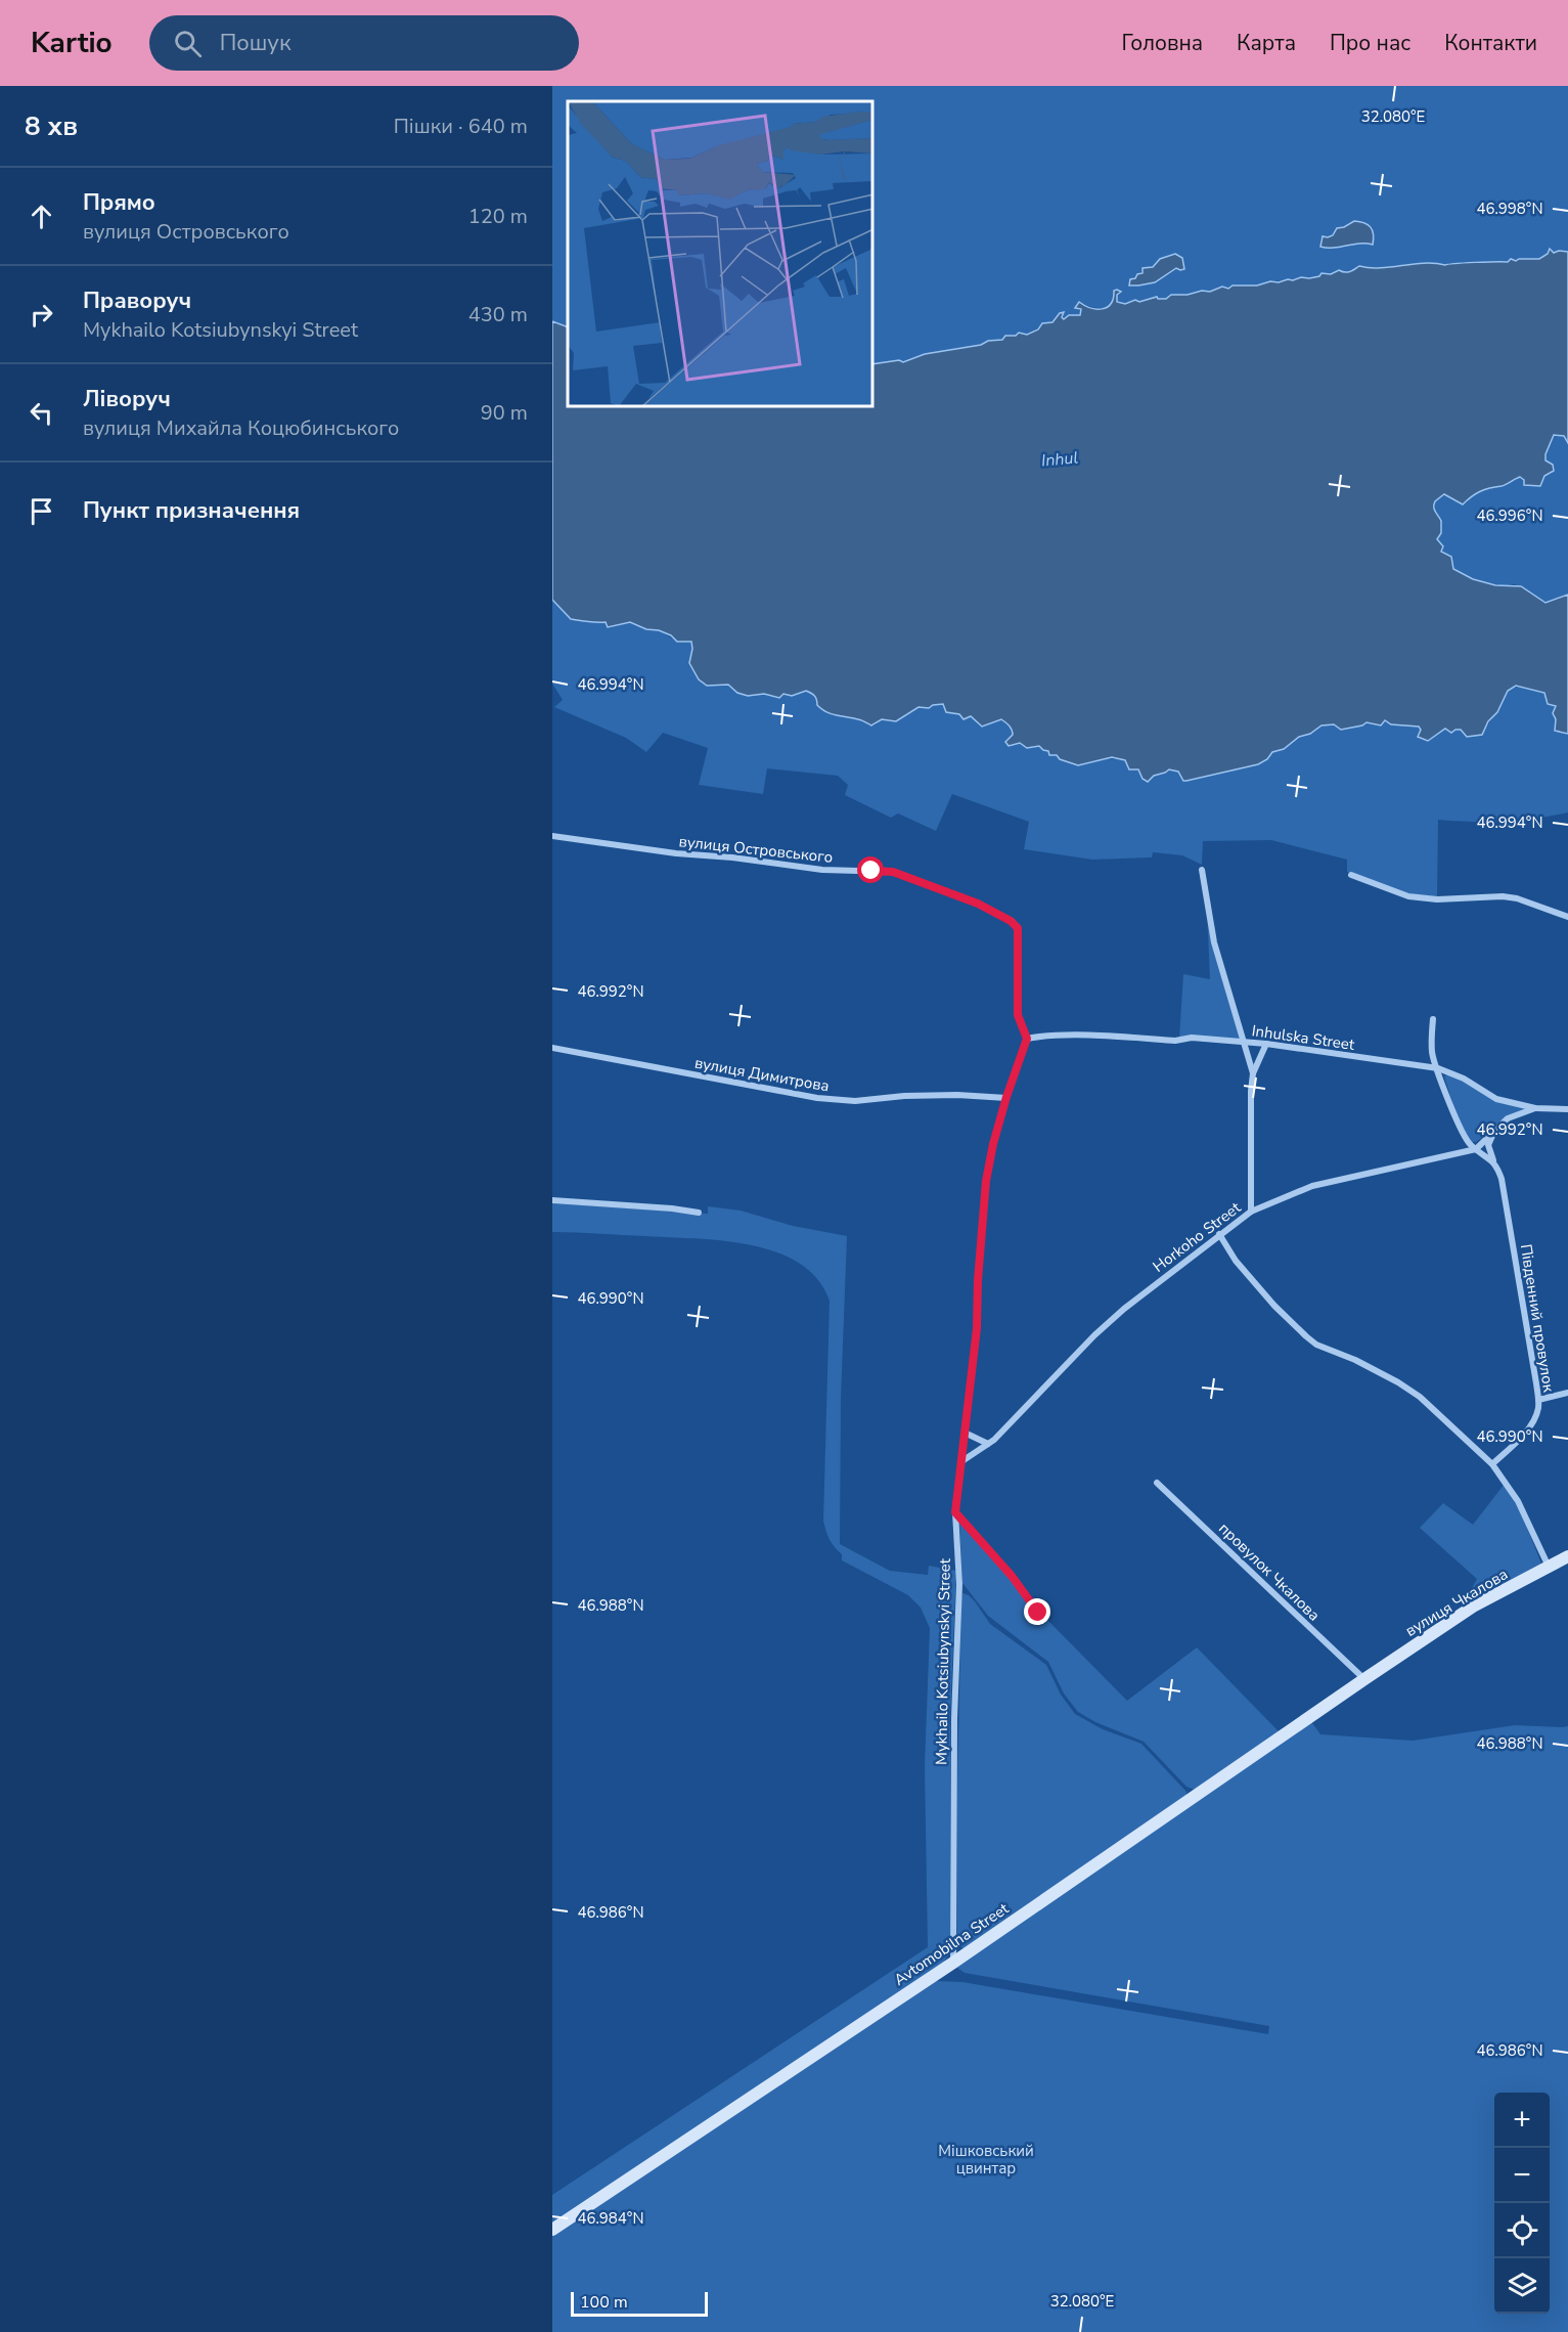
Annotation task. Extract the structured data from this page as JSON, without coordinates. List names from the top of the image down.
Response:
{
  "streets": {
    "street": [
      "вулиця Островського",
      "Inhulska Street",
      "вулиця Димитрова",
      "Horkoho Street",
      "Південний провулок",
      "провулок Чкалова",
      "вулиця Чкалова",
      "Mykhailo Kotsiubynskyi Street",
      "Avtomobilna Street"
    ]
  },
  "crossings": [
    ["вулиця Островського", "Inhulska Street"],
    ["вулиця Островського", "Mykhailo Kotsiubynskyi Street"],
    ["Inhulska Street", "Mykhailo Kotsiubynskyi Street"],
    ["вулиця Димитрова", "Mykhailo Kotsiubynskyi Street"],
    ["Horkoho Street", "Mykhailo Kotsiubynskyi Street"],
    ["провулок Чкалова", "вулиця Чкалова"],
    ["провулок Чкалова", "Avtomobilna Street"],
    ["вулиця Чкалова", "Avtomobilna Street"],
    ["Mykhailo Kotsiubynskyi Street", "Avtomobilna Street"]
  ],
  "water": ["Inhul"],
  "parks": ["Мішковський цвинтар"],
  "scale_bar": "100 m",
  "page": {
    "header": "Kartio",
    "search": "Пошук",
    "nav": [
      "Головна",
      "Карта",
      "Про нас",
      "Контакти"
    ],
    "heading": ["8 хв", "Пішки · 640 m"],
    "list": [
      ["Прямо", "вулиця Островського", "120 m"],
      ["Праворуч", "Mykhailo Kotsiubynskyi Street", "430 m"],
      ["Ліворуч", "вулиця Михайла Коцюбинського", "90 m"],
      "Пункт призначення"
    ],
    "map_buttons": ["+", "−"],
    "scale": "100 m"
  },
  "coordinates": [
    "32.080°E",
    "46.998°N",
    "46.996°N",
    "46.994°N",
    "46.992°N",
    "46.990°N",
    "46.988°N",
    "46.986°N",
    "46.984°N"
  ]
}
